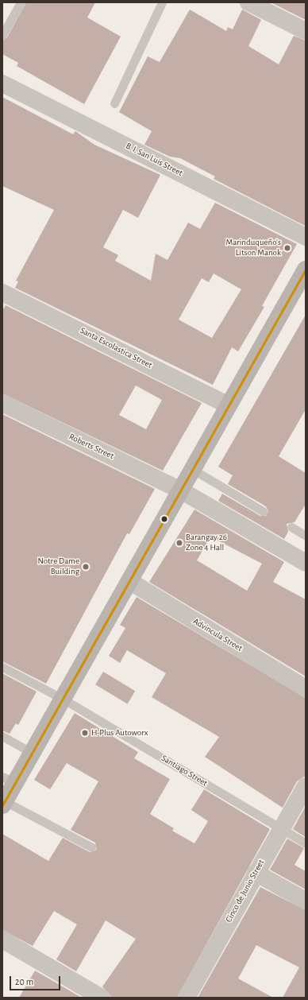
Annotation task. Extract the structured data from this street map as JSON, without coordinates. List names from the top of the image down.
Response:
{
  "streets": {
    "street": [
      "B. I. San Luis Street",
      "Santa Escolastica Street",
      "Roberts Street",
      "Advincula Street",
      "Cinco de Junio Street"
    ],
    "lane": ["Santiago Street"]
  },
  "crossings": [
    ["Santiago Street", "Cinco de Junio Street"]
  ],
  "places": [
    "Marinduqueño's Litson Manok",
    "Barangay 26 Zone 4 Hall",
    "Notre Dame Building",
    "H-Plus Autoworx"
  ],
  "scale_bar": "20 m"
}
